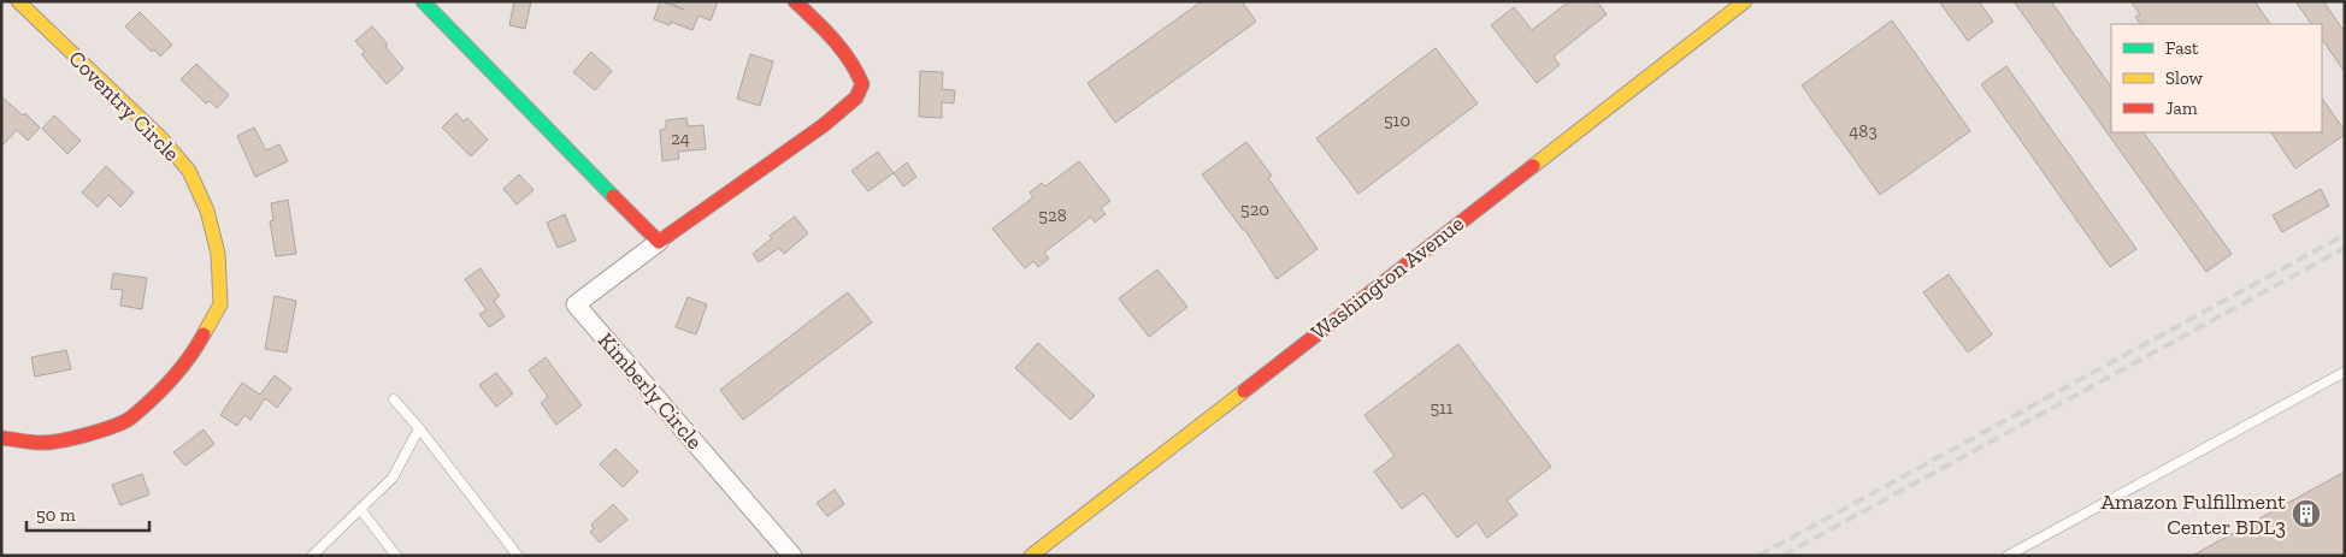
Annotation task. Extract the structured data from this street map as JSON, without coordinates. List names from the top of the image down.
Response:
{
  "streets": {
    "street": ["Coventry Circle", "Washington Avenue", "Kimberly Circle"]
  },
  "places": {
    "building": ["Amazon Fulfillment Center BDL3"]
  },
  "house_numbers": [
    "510",
    "483",
    "24",
    "520",
    "528",
    "511"
  ],
  "legend": ["Fast", "Slow", "Jam"],
  "scale_bar": "50 m"
}
